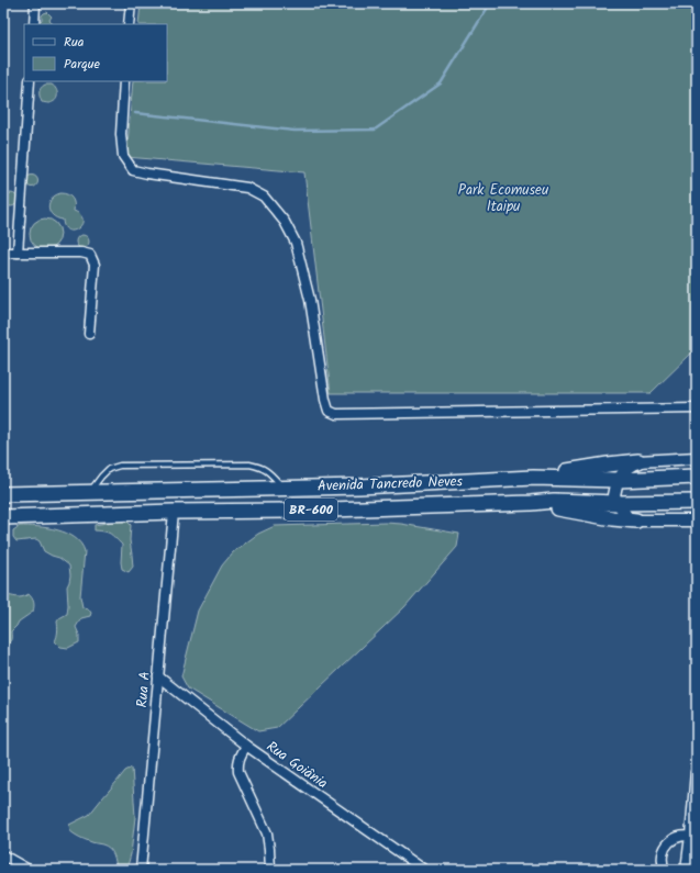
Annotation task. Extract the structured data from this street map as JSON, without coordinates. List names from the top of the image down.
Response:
{
  "streets": {
    "main road": ["Avenida Tancredo Neves", "BR-600"],
    "street": ["Rua A", "Rua Goiânia"]
  },
  "crossings": [
    ["Avenida Tancredo Neves", "Rua A"],
    ["Rua A", "Rua Goiânia"]
  ],
  "parks": ["Park Ecomuseu Itaipu"],
  "legend": ["Rua", "Parque"]
}
